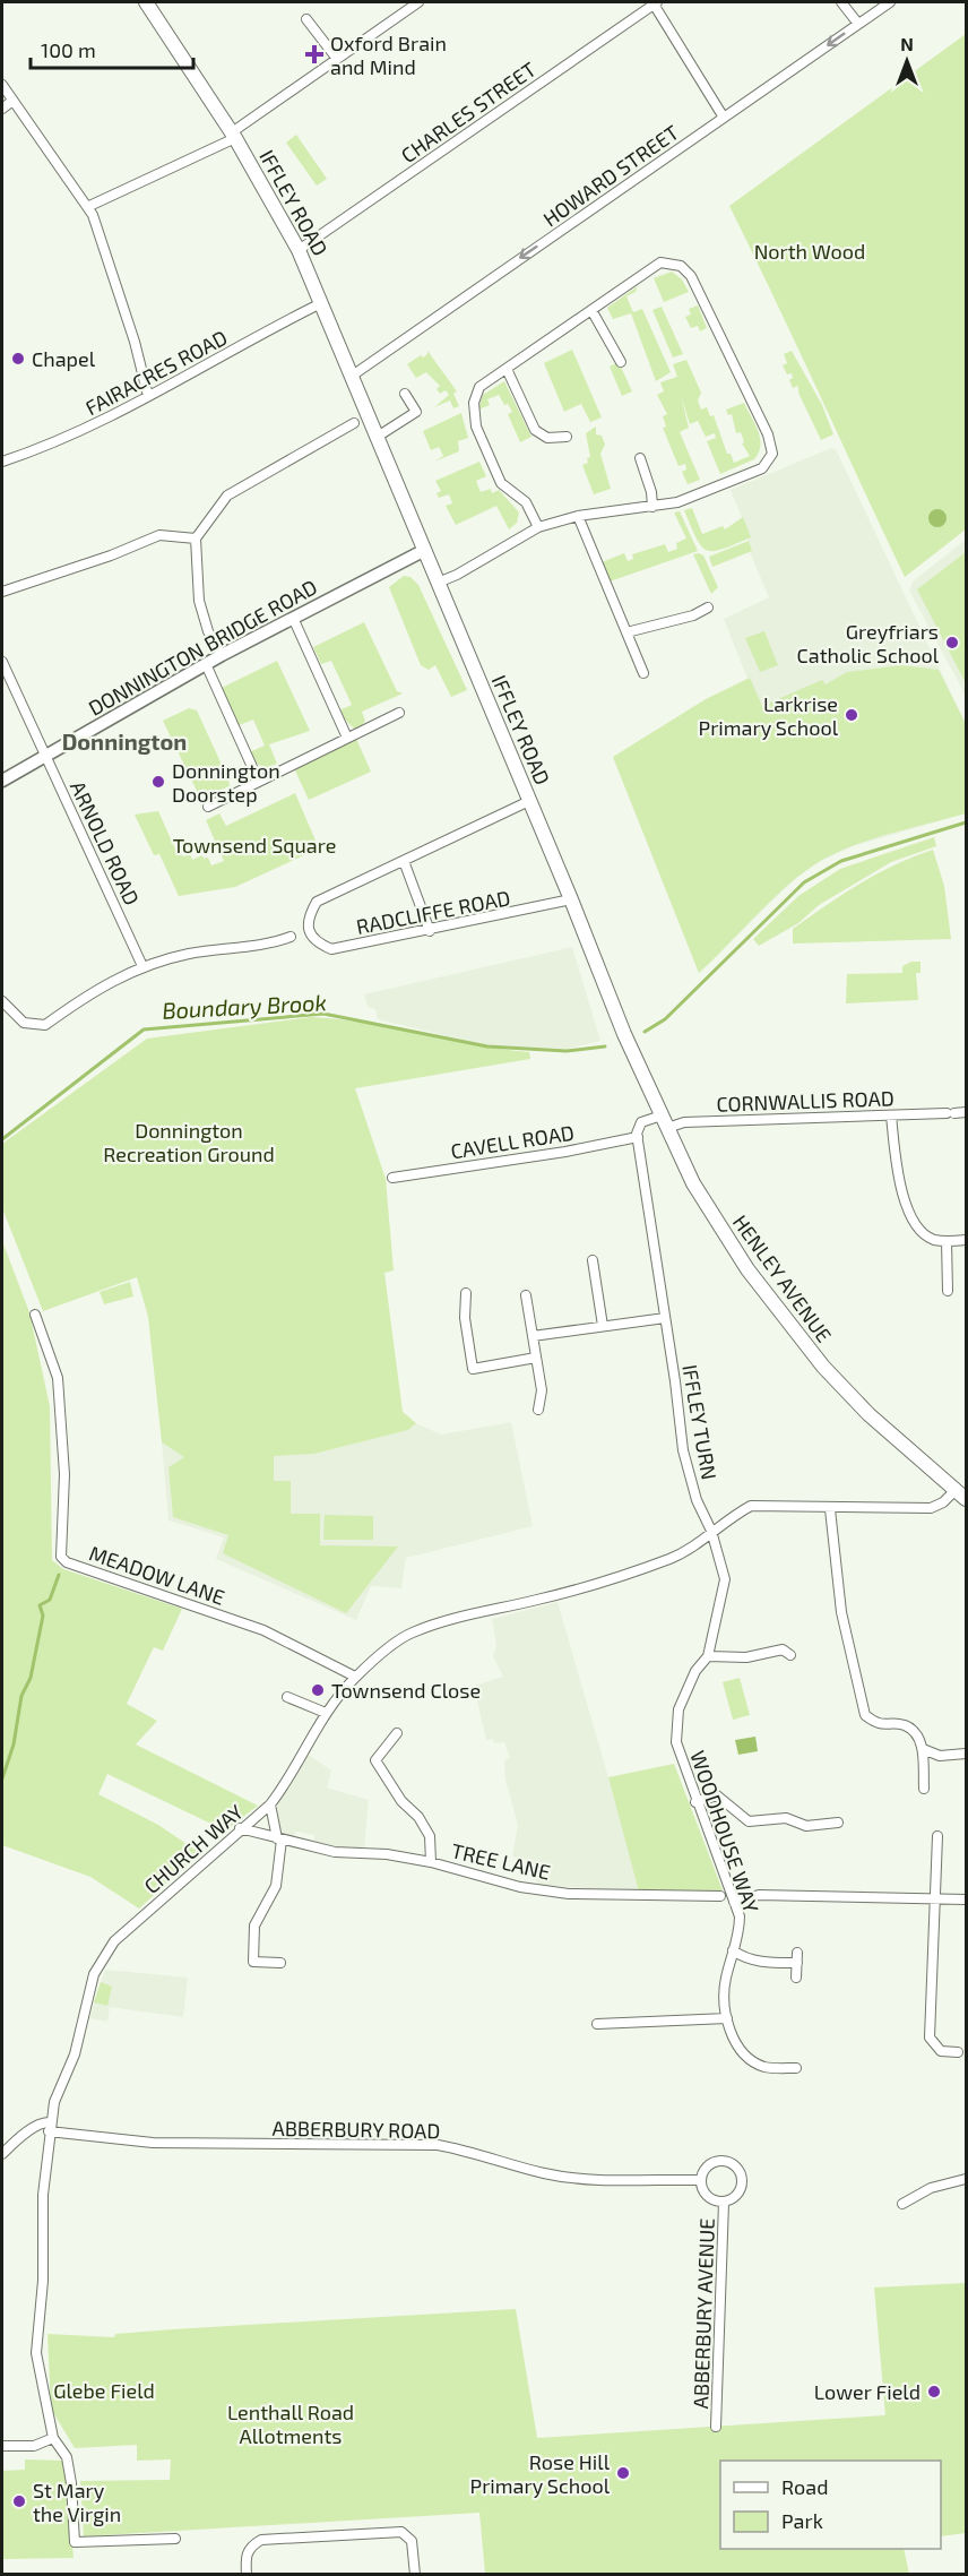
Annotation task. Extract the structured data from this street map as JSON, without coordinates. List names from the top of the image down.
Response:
{
  "streets": {
    "main road": ["IFFLEY ROAD", "DONNINGTON BRIDGE ROAD", "HENLEY AVENUE"],
    "street": [
      "CHARLES STREET",
      "HOWARD STREET",
      "FAIRACRES ROAD",
      "ARNOLD ROAD",
      "RADCLIFFE ROAD",
      "CORNWALLIS ROAD",
      "CAVELL ROAD",
      "IFFLEY TURN",
      "MEADOW LANE",
      "WOODHOUSE WAY",
      "CHURCH WAY",
      "TREE LANE",
      "ABBERBURY ROAD",
      "ABBERBURY AVENUE"
    ]
  },
  "crossings": [
    ["CHARLES STREET", "IFFLEY ROAD"],
    ["HOWARD STREET", "IFFLEY ROAD"],
    ["IFFLEY ROAD", "FAIRACRES ROAD"],
    ["IFFLEY ROAD", "DONNINGTON BRIDGE ROAD"],
    ["IFFLEY ROAD", "RADCLIFFE ROAD"],
    ["IFFLEY ROAD", "HENLEY AVENUE"],
    ["DONNINGTON BRIDGE ROAD", "ARNOLD ROAD"],
    ["CORNWALLIS ROAD", "HENLEY AVENUE"],
    ["CAVELL ROAD", "IFFLEY TURN"],
    ["IFFLEY TURN", "WOODHOUSE WAY"],
    ["IFFLEY TURN", "CHURCH WAY"],
    ["MEADOW LANE", "CHURCH WAY"],
    ["WOODHOUSE WAY", "CHURCH WAY"],
    ["CHURCH WAY", "TREE LANE"],
    ["CHURCH WAY", "ABBERBURY ROAD"],
    ["ABBERBURY ROAD", "ABBERBURY AVENUE"]
  ],
  "one_way": ["HOWARD STREET"],
  "districts": ["Donnington"],
  "water": ["Boundary Brook"],
  "parks": [
    "North Wood",
    "Townsend Square",
    "Donnington Recreation Ground",
    "Glebe Field",
    "Lenthall Road Allotments"
  ],
  "places": {
    "health": ["Oxford Brain and Mind"],
    "other": [
      "Chapel",
      "Greyfriars Catholic School",
      "Larkrise Primary School",
      "Donnington Doorstep",
      "Townsend Close",
      "Lower Field",
      "Rose Hill Primary School",
      "St Mary the Virgin"
    ]
  },
  "legend": ["Road", "Park"],
  "scale_bar": "100 m",
  "north": "top"
}
